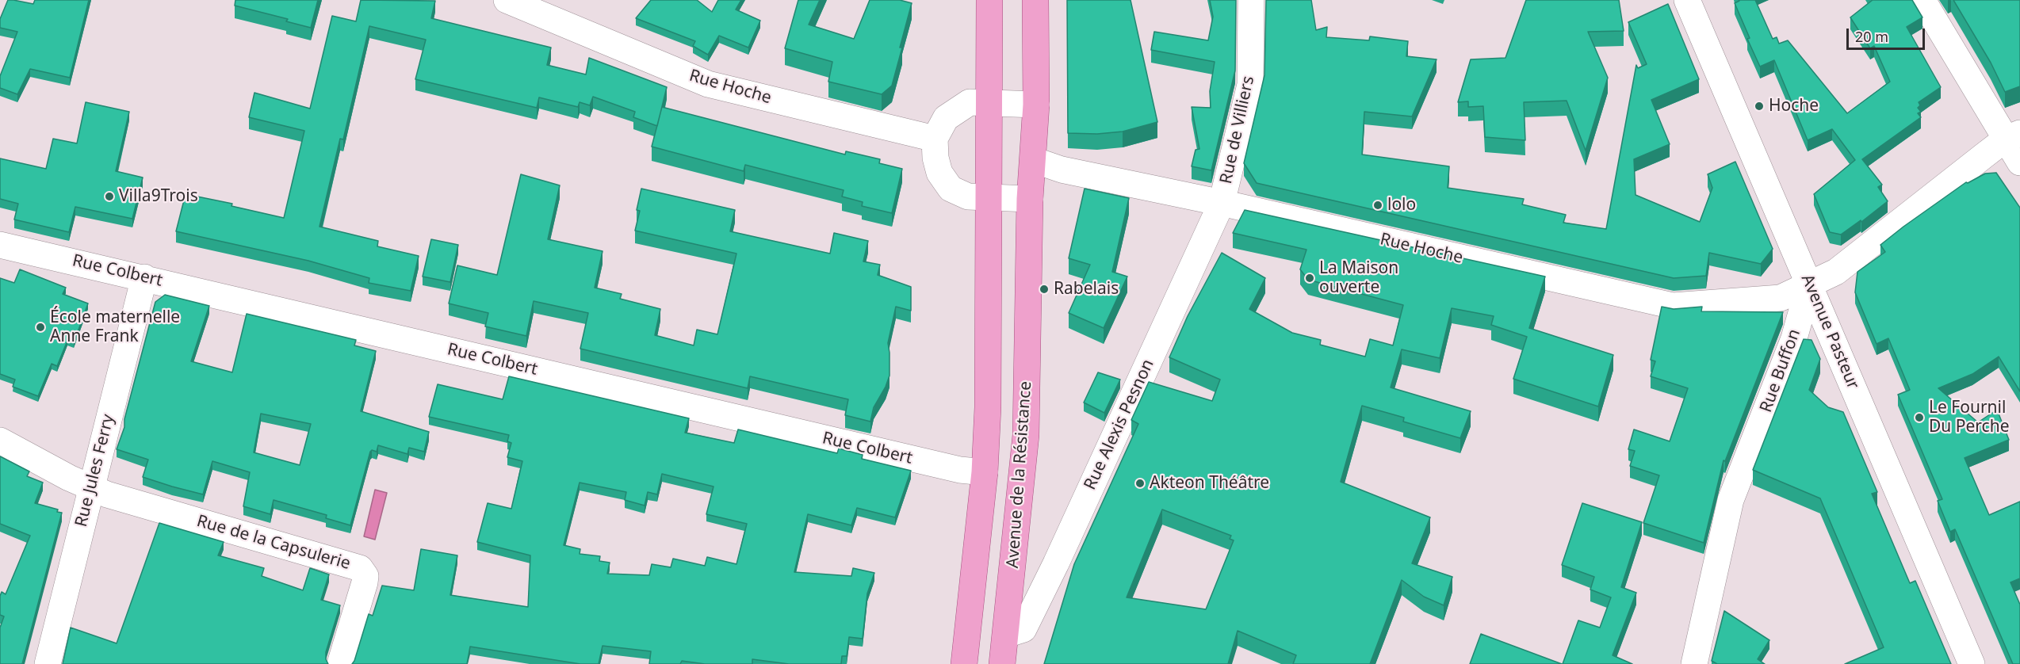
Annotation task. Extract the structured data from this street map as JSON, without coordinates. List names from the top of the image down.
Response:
{
  "streets": {
    "main road": ["Avenue de la Résistance"],
    "street": [
      "Rue Hoche",
      "Rue de Villiers",
      "Rue Colbert",
      "Avenue Pasteur",
      "Rue Buffon",
      "Rue Alexis Pesnon",
      "Rue Jules Ferry",
      "Rue de la Capsulerie"
    ]
  },
  "crossings": [
    ["Rue Hoche", "Rue de Villiers"],
    ["Rue Hoche", "Avenue Pasteur"],
    ["Rue Hoche", "Rue Buffon"],
    ["Rue Hoche", "Rue Alexis Pesnon"],
    ["Rue Hoche", "Avenue de la Résistance"],
    ["Rue de Villiers", "Rue Alexis Pesnon"],
    ["Rue Colbert", "Rue Jules Ferry"],
    ["Rue Colbert", "Avenue de la Résistance"],
    ["Avenue Pasteur", "Rue Buffon"],
    ["Rue Alexis Pesnon", "Avenue de la Résistance"],
    ["Rue Jules Ferry", "Rue de la Capsulerie"]
  ],
  "places": [
    "Hoche",
    "Villa9Trois",
    "lolo",
    "La Maison ouverte",
    "Rabelais",
    "École maternelle Anne Frank",
    "Le Fournil Du Perche",
    "Akteon Théâtre"
  ],
  "scale_bar": "20 m"
}
